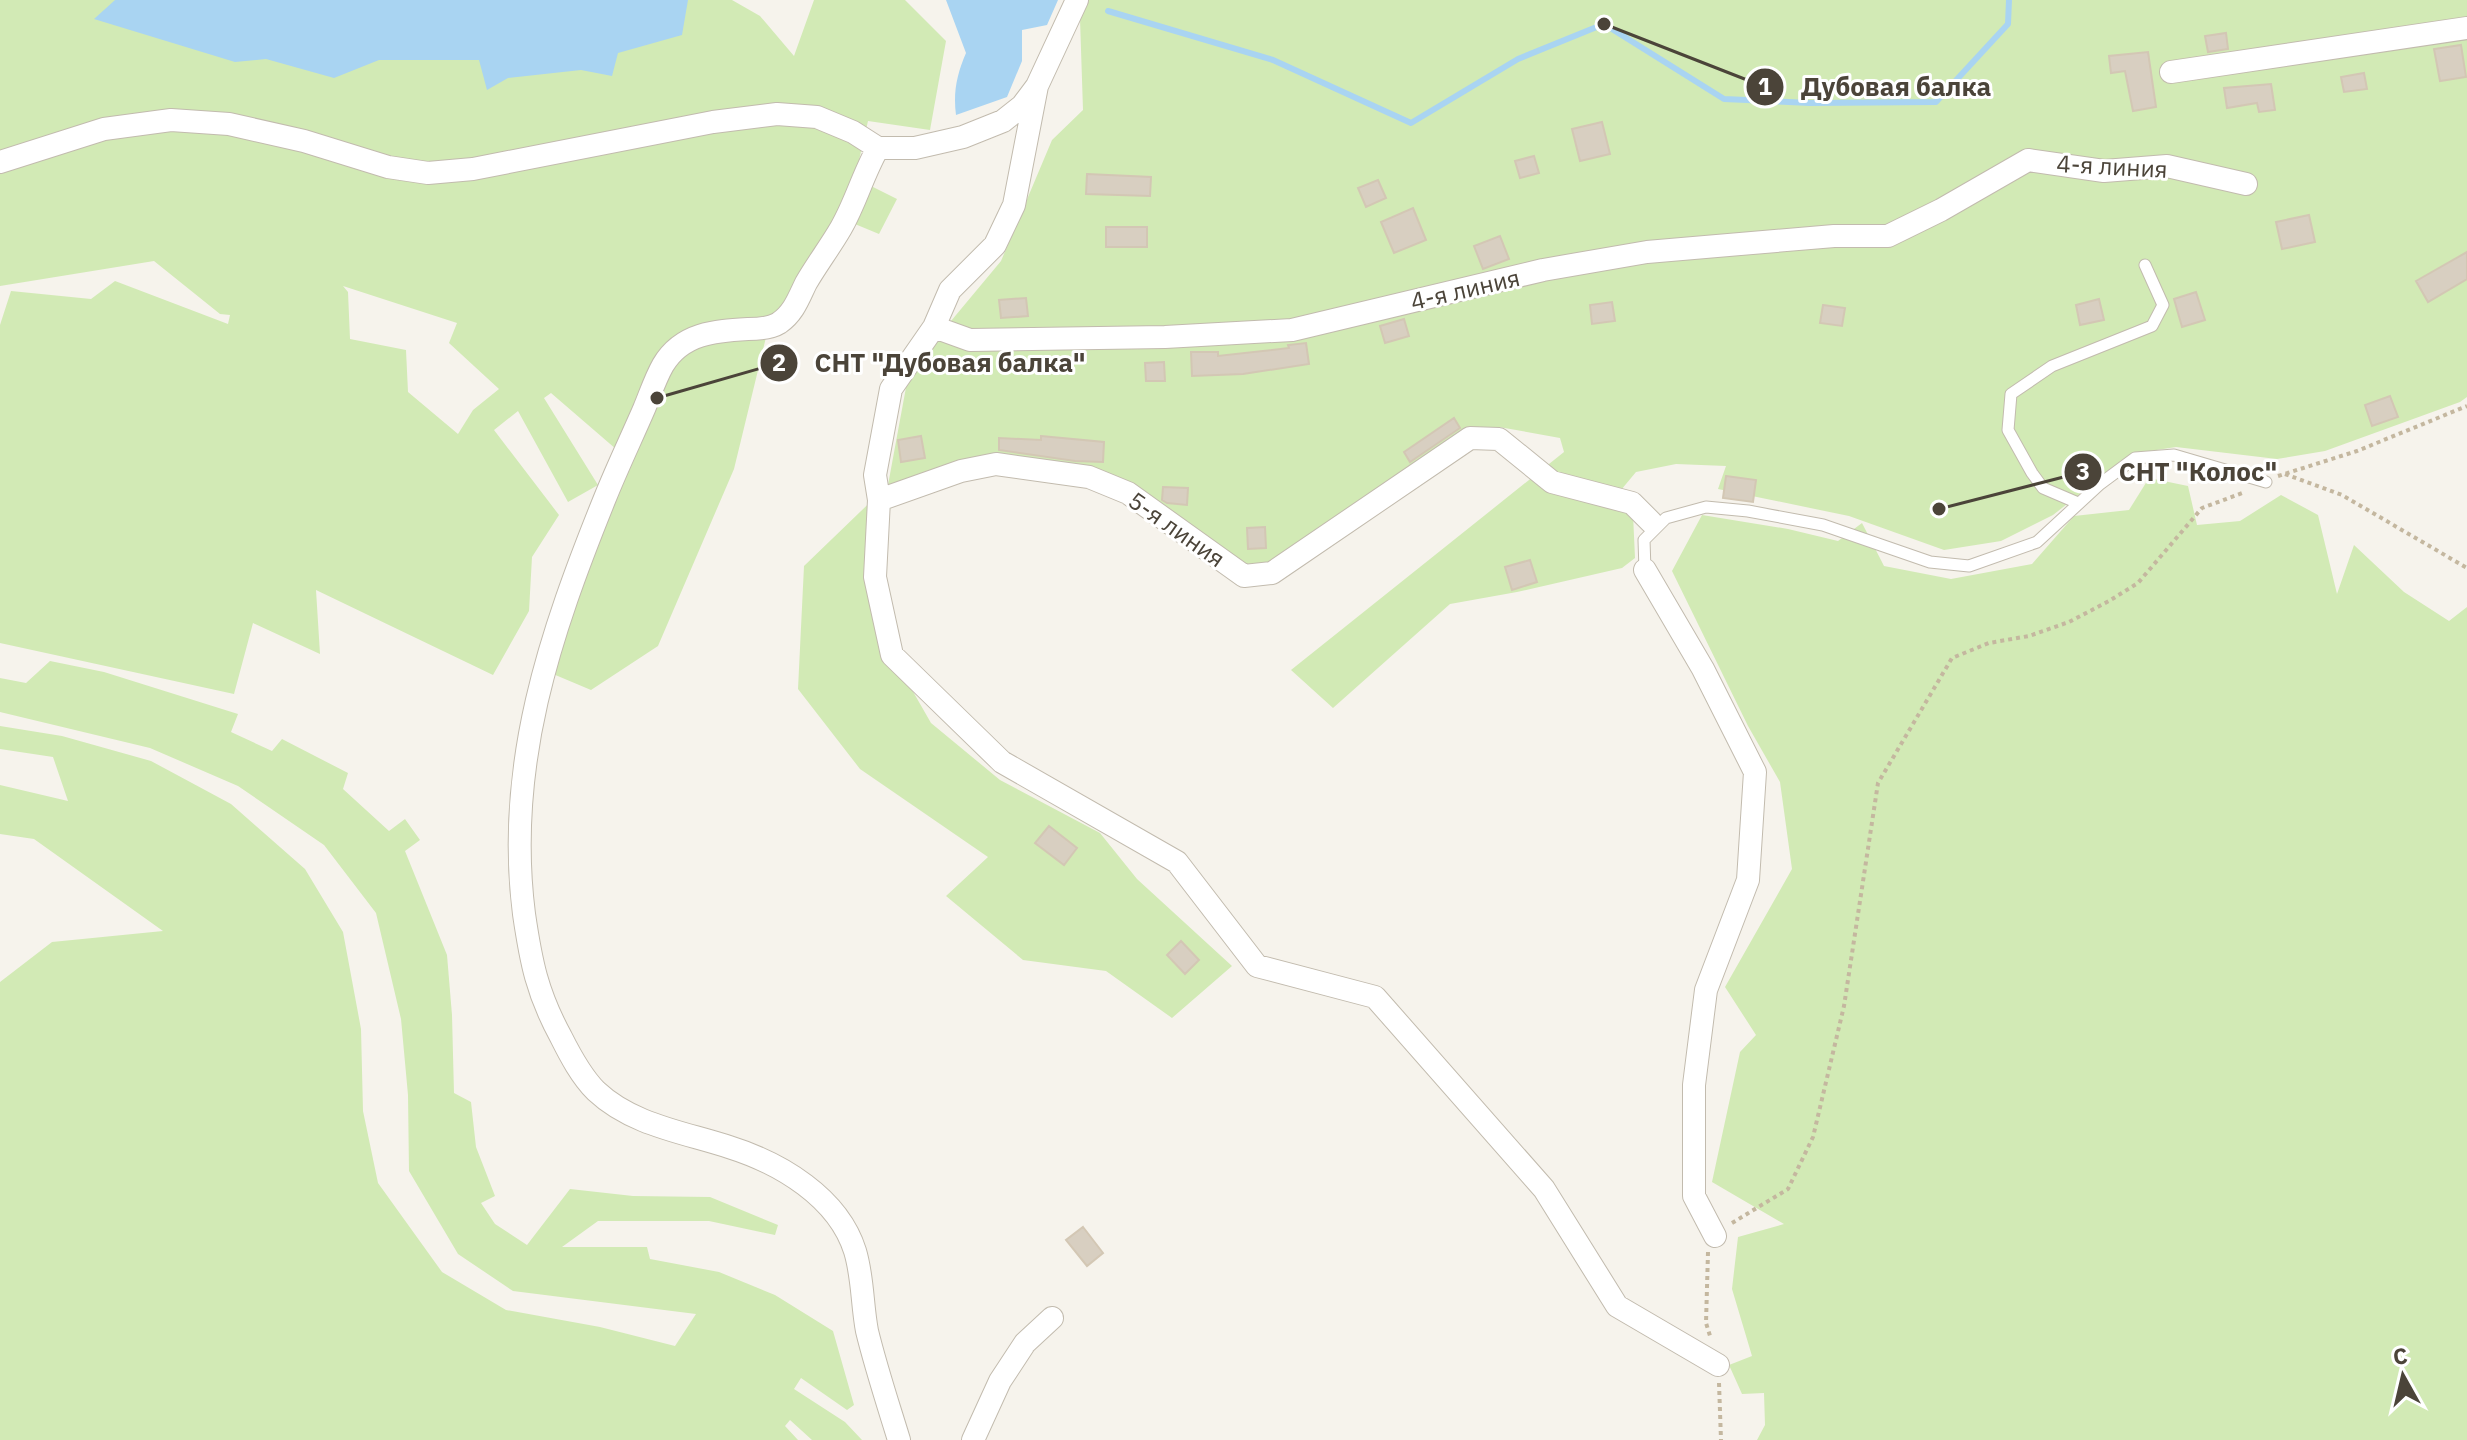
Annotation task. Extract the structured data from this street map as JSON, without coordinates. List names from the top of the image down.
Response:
{
  "streets": {
    "street": ["4-я линия", "5-я линия"]
  },
  "places": ["Дубовая балка", "СНТ \"Дубовая балка\"", "СНТ \"Колос\""],
  "north": "top"
}
